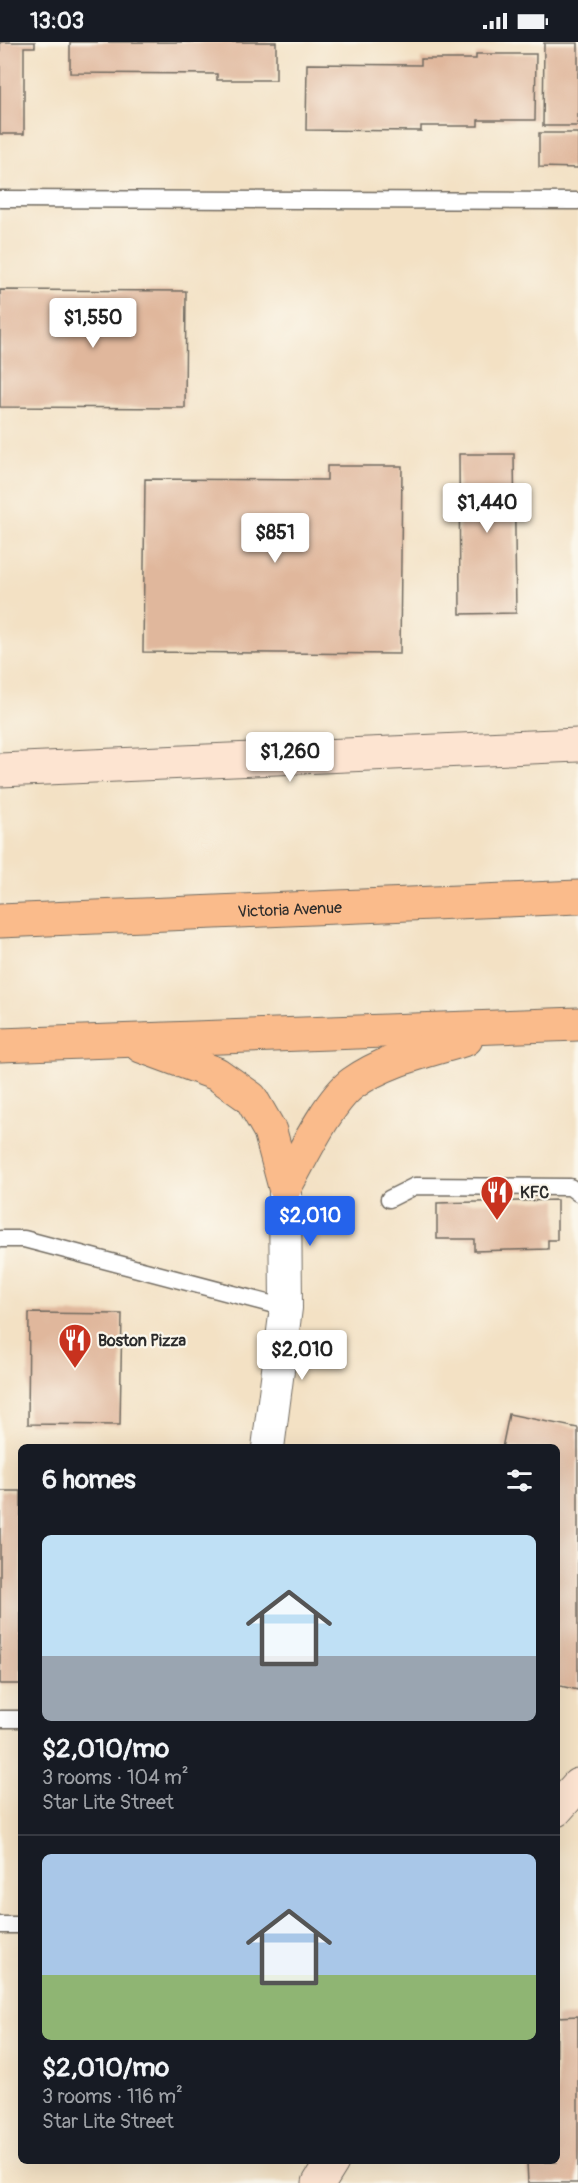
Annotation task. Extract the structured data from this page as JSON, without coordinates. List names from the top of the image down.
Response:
{
  "streets": {
    "highway": ["Victoria Avenue"]
  },
  "places": {
    "restaurant": ["KFC", "Boston Pizza"]
  },
  "page": {
    "status": "13:03",
    "price": [
      "$1,550",
      "$1,440",
      "$851",
      "$1,260",
      "$2,010",
      "$2,010"
    ],
    "heading": "6 homes",
    "list": [
      {
        "name": "$2,010/mo",
        "note": "3 rooms · 104 m² · Star Lite Street"
      },
      {
        "name": "$2,010/mo",
        "note": "3 rooms · 116 m² · Star Lite Street"
      }
    ]
  }
}
